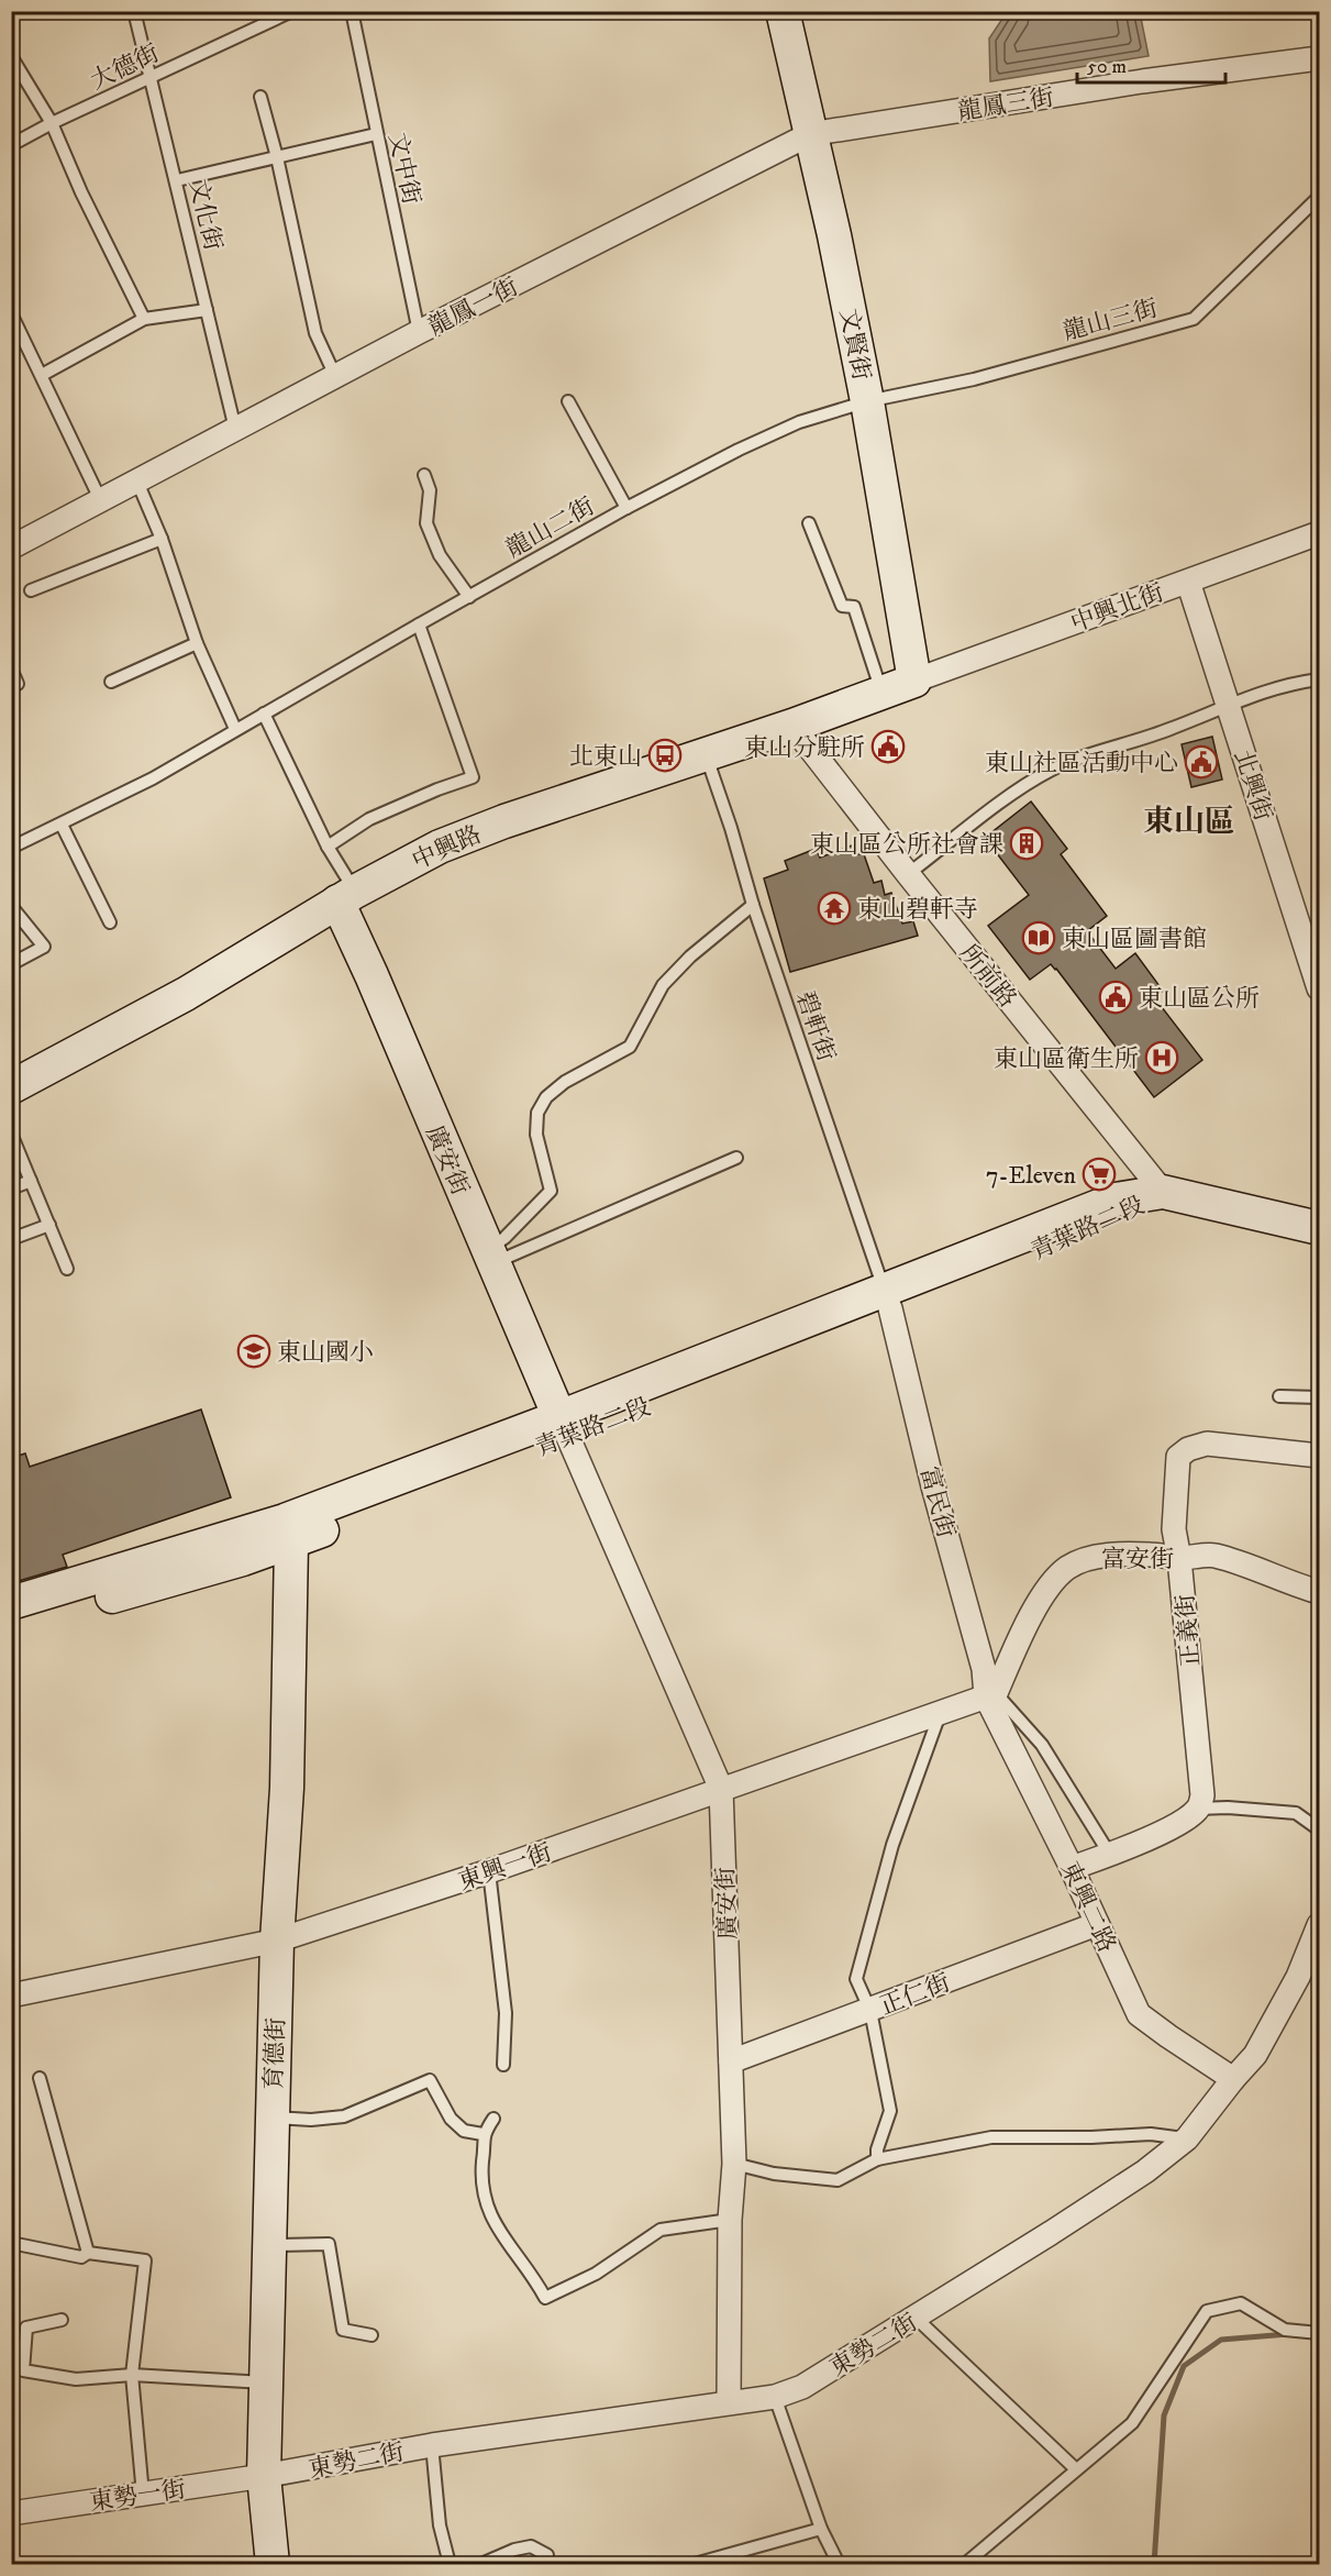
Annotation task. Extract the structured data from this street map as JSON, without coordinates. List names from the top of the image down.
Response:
{
  "streets": {
    "street": [
      "龍鳳三街",
      "龍鳳一街",
      "文賢街",
      "中興北街",
      "北興街",
      "中興路",
      "所前路",
      "廣安街",
      "青葉路二段",
      "富民街",
      "富安街",
      "正義街",
      "東興一街",
      "東興二路",
      "正仁街",
      "育德街",
      "東勢二街",
      "東勢一街"
    ],
    "lane": [
      "大德街",
      "文中街",
      "文化街",
      "龍山三街",
      "龍山二街",
      "碧軒街"
    ]
  },
  "crossings": [
    ["大德街", "文化街"],
    ["龍鳳三街", "龍鳳一街"],
    ["龍鳳三街", "文賢街"],
    ["文中街", "龍鳳一街"],
    ["文化街", "龍鳳一街"],
    ["龍鳳一街", "文賢街"],
    ["龍山三街", "文賢街"],
    ["龍山三街", "龍山二街"],
    ["文賢街", "龍山二街"],
    ["文賢街", "中興北街"],
    ["文賢街", "中興路"],
    ["中興北街", "北興街"],
    ["中興北街", "中興路"],
    ["中興路", "所前路"],
    ["中興路", "碧軒街"],
    ["中興路", "廣安街"],
    ["所前路", "青葉路二段"],
    ["碧軒街", "青葉路二段"],
    ["碧軒街", "富民街"],
    ["廣安街", "青葉路二段"],
    ["廣安街", "東興一街"],
    ["廣安街", "正仁街"],
    ["廣安街", "東勢二街"],
    ["青葉路二段", "富民街"],
    ["青葉路二段", "育德街"],
    ["富民街", "富安街"],
    ["富民街", "東興一街"],
    ["富民街", "東興二路"],
    ["富安街", "正義街"],
    ["富安街", "東興一街"],
    ["富安街", "東興二路"],
    ["東興一街", "東興二路"],
    ["東興一街", "育德街"],
    ["東興二路", "正仁街"],
    ["東興二路", "東勢二街"],
    ["育德街", "東勢二街"],
    ["育德街", "東勢一街"],
    ["東勢二街", "東勢一街"]
  ],
  "districts": ["東山區"],
  "places": {
    "public building": ["東山分駐所", "東山社區活動中心", "東山區公所"],
    "bus stop": ["北東山"],
    "building": ["東山區公所社會課"],
    "temple": ["東山碧軒寺"],
    "library": ["東山區圖書館"],
    "hospital": ["東山區衛生所"],
    "supermarket": ["7-Eleven"],
    "school or university": ["東山國小"]
  },
  "scale_bar": "50 m"
}
